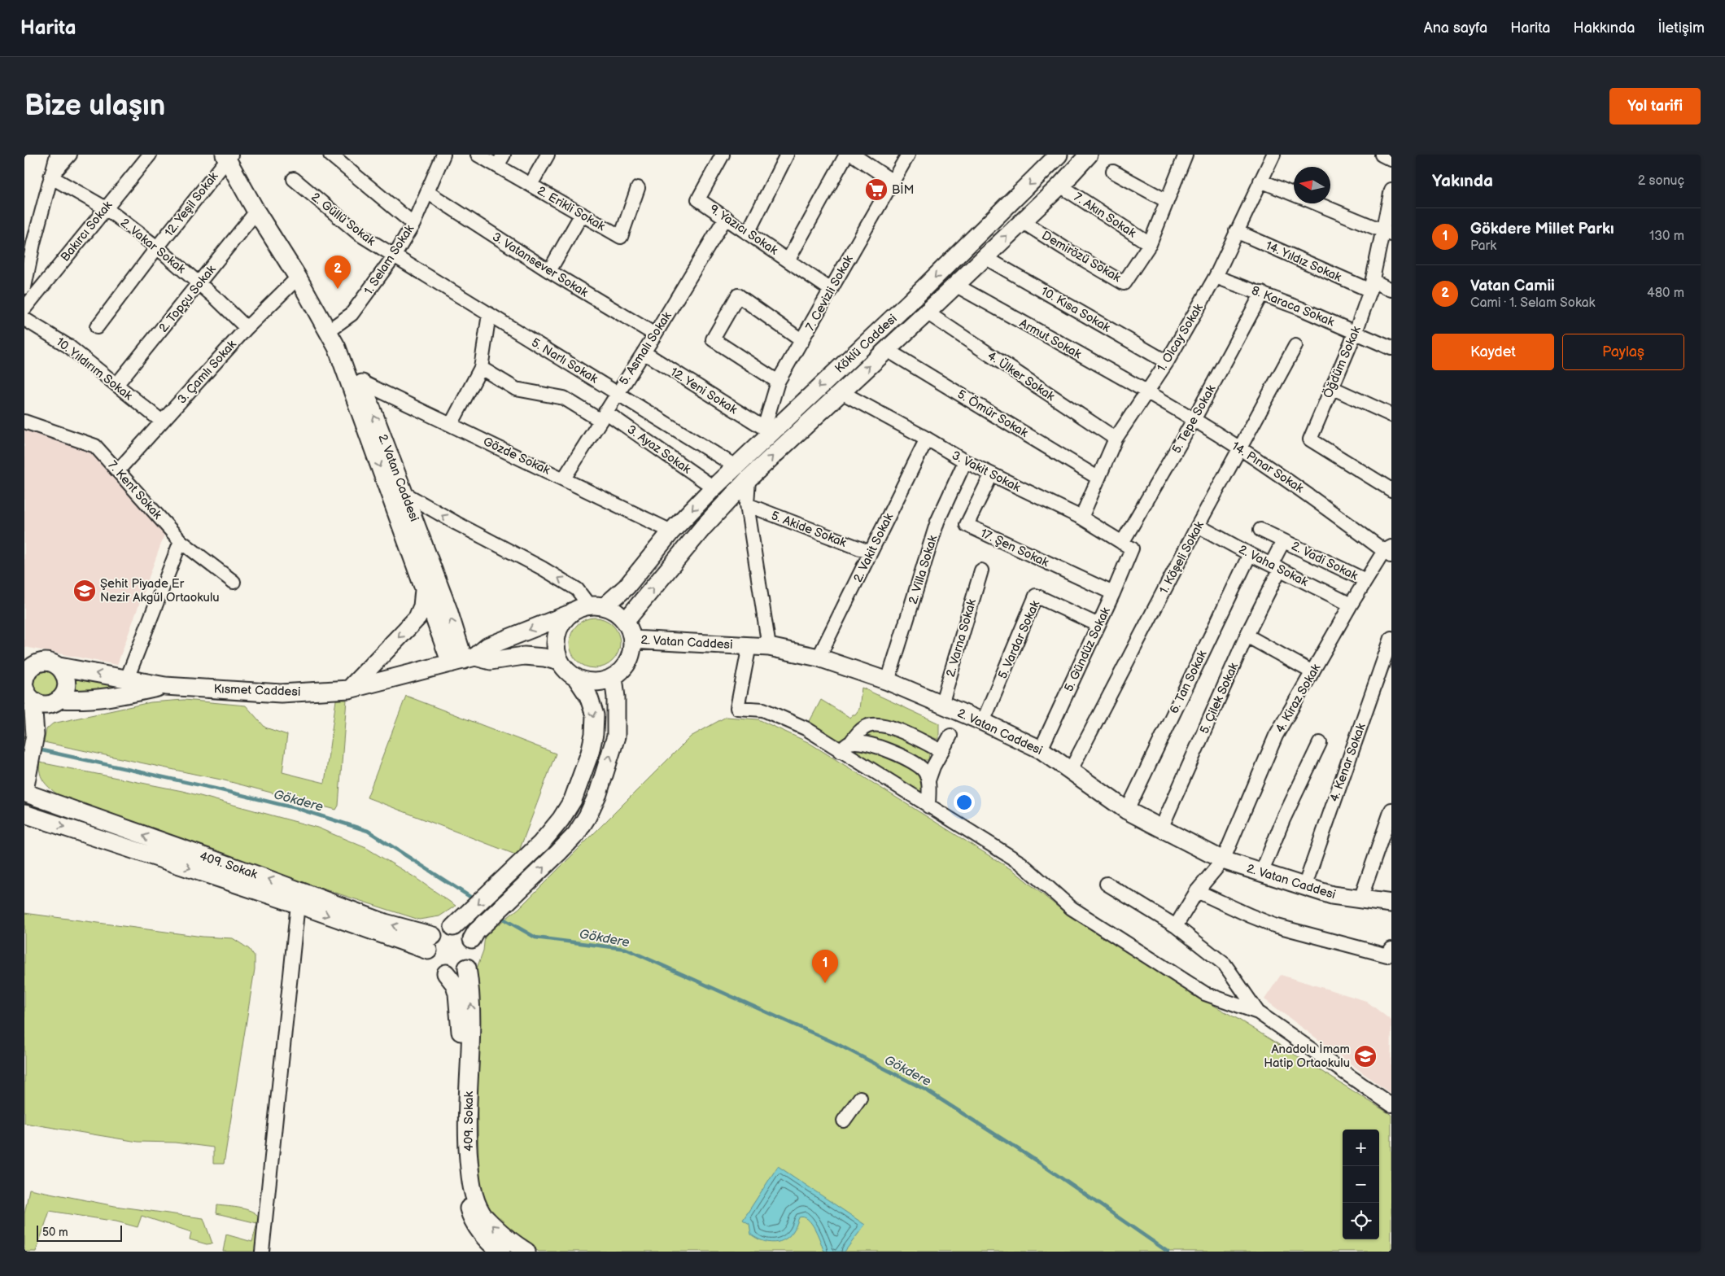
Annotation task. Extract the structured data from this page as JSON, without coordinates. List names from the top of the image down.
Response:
{
  "streets": {
    "main road": [
      "Köklü Caddesi",
      "2. Vatan Caddesi",
      "Kısmet Caddesi",
      "409. Sokak"
    ],
    "street": [
      "12. Yeşil Sokak",
      "2. Erikli Sokak",
      "7. Akın Sokak",
      "2. Güllü Sokak",
      "9. Yazıcı Sokak",
      "Bakırcı Sokak",
      "2. Vakar Sokak",
      "Demirözü Sokak",
      "1. Selam Sokak",
      "14. Yıldız Sokak",
      "3. Vatansever Sokak",
      "7. Cevizli Sokak",
      "2. Topçu Sokak",
      "8. Karaca Sokak",
      "10. Kısa Sokak",
      "1. Olcay Sokak",
      "Armut Sokak",
      "5. Asmalı Sokak",
      "5. Narlı Sokak",
      "Öğdüm Sokak",
      "10. Yıldırım Sokak",
      "3. Çamlı Sokak",
      "4. Ülker Sokak",
      "12. Yeni Sokak",
      "5. Ömür Sokak",
      "5. Tepe Sokak",
      "3. Ayaz Sokak",
      "Gözde Sokak",
      "14. Pınar Sokak",
      "3. Vakit Sokak",
      "7. Kent Sokak",
      "5. Akide Sokak",
      "2. Vakit Sokak",
      "17. Şen Sokak",
      "1. Köşeli Sokak",
      "2. Vadi Sokak",
      "2. Vaha Sokak",
      "2. Villa Sokak",
      "2. Varna Sokak",
      "5. Vardar Sokak",
      "5. Gündüz Sokak",
      "6. Tan Sokak",
      "5. Çilek Sokak",
      "4. Kiraz Sokak",
      "4. Kenar Sokak"
    ]
  },
  "crossings": [
    ["12. Yeşil Sokak", "2. Vakar Sokak"],
    ["12. Yeşil Sokak", "2. Vatan Caddesi"],
    ["7. Akın Sokak", "Demirözü Sokak"],
    ["7. Akın Sokak", "Köklü Caddesi"],
    ["2. Güllü Sokak", "1. Selam Sokak"],
    ["2. Güllü Sokak", "5. Narlı Sokak"],
    ["9. Yazıcı Sokak", "7. Cevizli Sokak"],
    ["9. Yazıcı Sokak", "5. Asmalı Sokak"],
    ["Bakırcı Sokak", "2. Vakar Sokak"],
    ["2. Vakar Sokak", "2. Topçu Sokak"],
    ["2. Vakar Sokak", "3. Çamlı Sokak"],
    ["Demirözü Sokak", "Köklü Caddesi"],
    ["1. Selam Sokak", "3. Vatansever Sokak"],
    ["1. Selam Sokak", "5. Narlı Sokak"],
    ["1. Selam Sokak", "2. Vatan Caddesi"],
    ["14. Yıldız Sokak", "1. Olcay Sokak"],
    ["14. Yıldız Sokak", "Öğdüm Sokak"],
    ["3. Vatansever Sokak", "5. Asmalı Sokak"],
    ["7. Cevizli Sokak", "Köklü Caddesi"],
    ["7. Cevizli Sokak", "12. Yeni Sokak"],
    ["2. Topçu Sokak", "10. Yıldırım Sokak"],
    ["2. Topçu Sokak", "2. Vatan Caddesi"],
    ["8. Karaca Sokak", "1. Olcay Sokak"],
    ["8. Karaca Sokak", "Öğdüm Sokak"],
    ["8. Karaca Sokak", "5. Tepe Sokak"],
    ["10. Kısa Sokak", "1. Olcay Sokak"],
    ["10. Kısa Sokak", "Köklü Caddesi"],
    ["1. Olcay Sokak", "Armut Sokak"],
    ["1. Olcay Sokak", "4. Ülker Sokak"],
    ["1. Olcay Sokak", "5. Ömür Sokak"],
    ["1. Olcay Sokak", "14. Pınar Sokak"],
    ["1. Olcay Sokak", "3. Vakit Sokak"],
    ["Armut Sokak", "Köklü Caddesi"],
    ["Armut Sokak", "14. Pınar Sokak"],
    ["Köklü Caddesi", "5. Narlı Sokak"],
    ["Köklü Caddesi", "4. Ülker Sokak"],
    ["Köklü Caddesi", "12. Yeni Sokak"],
    ["Köklü Caddesi", "5. Ömür Sokak"],
    ["Köklü Caddesi", "3. Ayaz Sokak"],
    ["Köklü Caddesi", "Gözde Sokak"],
    ["Köklü Caddesi", "3. Vakit Sokak"],
    ["Köklü Caddesi", "2. Vatan Caddesi"],
    ["5. Asmalı Sokak", "5. Narlı Sokak"],
    ["5. Asmalı Sokak", "12. Yeni Sokak"],
    ["5. Asmalı Sokak", "3. Ayaz Sokak"],
    ["5. Asmalı Sokak", "Gözde Sokak"],
    ["10. Yıldırım Sokak", "3. Çamlı Sokak"],
    ["3. Çamlı Sokak", "2. Vatan Caddesi"],
    ["3. Çamlı Sokak", "7. Kent Sokak"],
    ["5. Tepe Sokak", "14. Pınar Sokak"],
    ["5. Tepe Sokak", "3. Vakit Sokak"],
    ["5. Tepe Sokak", "5. Gündüz Sokak"],
    ["Gözde Sokak", "2. Vatan Caddesi"],
    ["14. Pınar Sokak", "1. Köşeli Sokak"],
    ["14. Pınar Sokak", "4. Kiraz Sokak"],
    ["3. Vakit Sokak", "2. Vakit Sokak"],
    ["3. Vakit Sokak", "17. Şen Sokak"],
    ["3. Vakit Sokak", "2. Villa Sokak"],
    ["3. Vakit Sokak", "5. Gündüz Sokak"],
    ["2. Vatan Caddesi", "2. Vakit Sokak"],
    ["2. Vatan Caddesi", "1. Köşeli Sokak"],
    ["2. Vatan Caddesi", "2. Villa Sokak"],
    ["2. Vatan Caddesi", "2. Varna Sokak"],
    ["2. Vatan Caddesi", "5. Vardar Sokak"],
    ["2. Vatan Caddesi", "5. Gündüz Sokak"],
    ["2. Vatan Caddesi", "6. Tan Sokak"],
    ["2. Vatan Caddesi", "Kısmet Caddesi"],
    ["2. Vatan Caddesi", "5. Çilek Sokak"],
    ["2. Vatan Caddesi", "4. Kiraz Sokak"],
    ["2. Vatan Caddesi", "4. Kenar Sokak"],
    ["5. Akide Sokak", "2. Vakit Sokak"],
    ["17. Şen Sokak", "5. Gündüz Sokak"],
    ["1. Köşeli Sokak", "2. Vaha Sokak"],
    ["2. Vadi Sokak", "2. Vaha Sokak"],
    ["2. Vadi Sokak", "5. Çilek Sokak"],
    ["2. Vadi Sokak", "4. Kiraz Sokak"],
    ["2. Vaha Sokak", "6. Tan Sokak"],
    ["2. Vaha Sokak", "5. Çilek Sokak"],
    ["2. Vaha Sokak", "4. Kiraz Sokak"],
    ["5. Vardar Sokak", "5. Gündüz Sokak"]
  ],
  "water": ["Gökdere"],
  "places": {
    "supermarket": ["BİM"],
    "school or university": ["Şehit Piyade Er Nezir Akgül Ortaokulu", "Anadolu İmam Hatip Ortaokulu"]
  },
  "scale_bar": "50 m",
  "north": "left",
  "page": {
    "header": "Harita",
    "nav": [
      "Ana sayfa",
      "Harita",
      "Hakkında",
      "İletişim"
    ],
    "buttons": [
      "Yol tarifi",
      ["Kaydet", "Paylaş"]
    ],
    "title": "Bize ulaşın",
    "heading": ["Yakında", "2 sonuç"],
    "list": [
      {
        "mark": "1",
        "name": "Gökdere Millet Parkı",
        "note": "Park",
        "value": "130 m"
      },
      {
        "mark": "2",
        "name": "Vatan Camii",
        "note": "Cami · 1. Selam Sokak",
        "value": "480 m"
      }
    ],
    "pins": ["2", "1"],
    "map_buttons": ["+", "−"],
    "scale": "50 m"
  }
}
